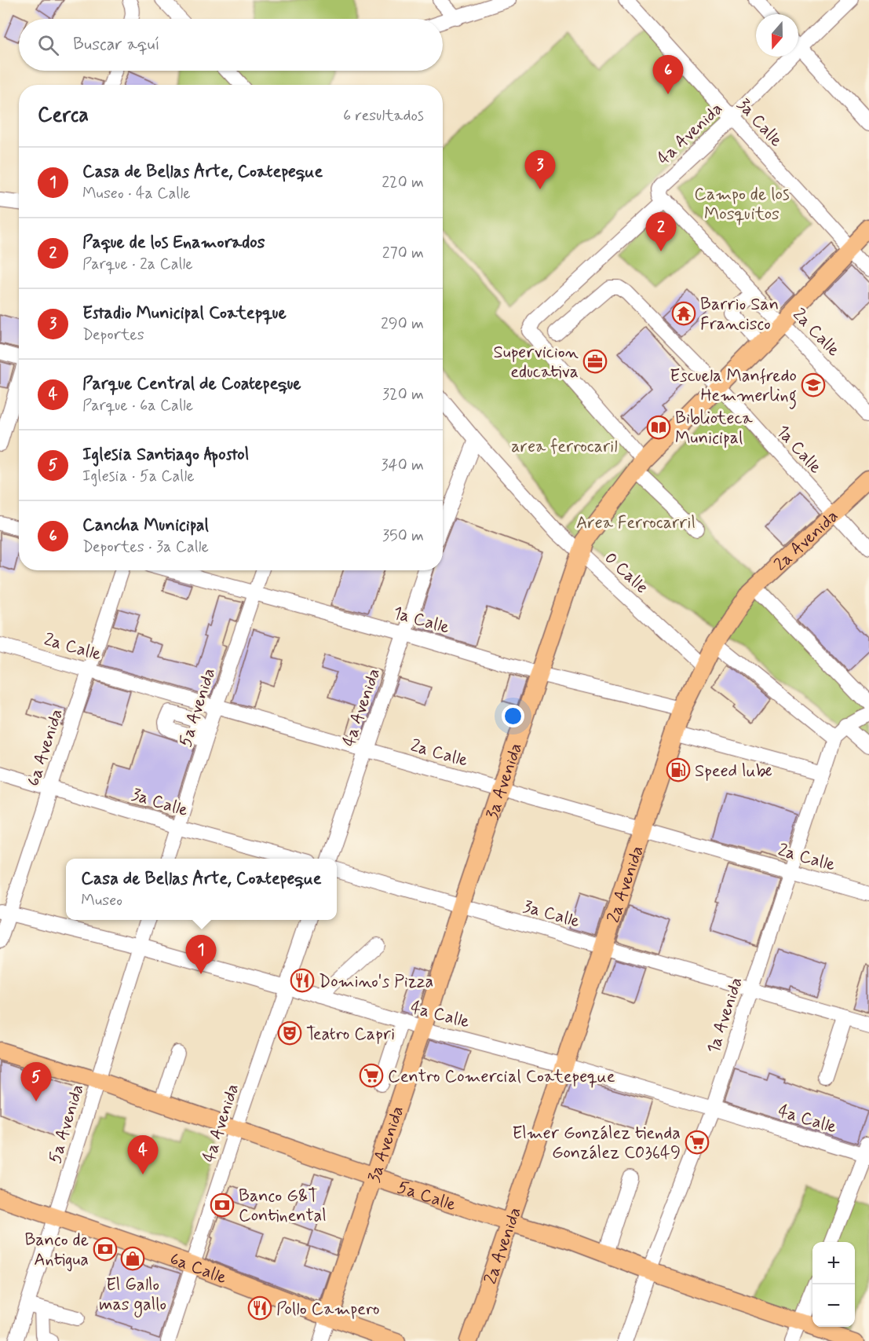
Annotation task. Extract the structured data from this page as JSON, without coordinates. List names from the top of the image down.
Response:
{
  "streets": {
    "main road": [
      "2a Avenida",
      "3a Avenida",
      "5a Calle",
      "6a Calle"
    ],
    "street": [
      "3a Calle",
      "4a Avenida",
      "2a Calle",
      "1a Calle",
      "0 Calle",
      "5a Avenida",
      "6a Avenida",
      "4a Calle",
      "1a Avenida"
    ]
  },
  "crossings": [
    ["3a Calle", "4a Avenida"],
    ["3a Calle", "2a Avenida"],
    ["3a Calle", "5a Avenida"],
    ["3a Calle", "6a Avenida"],
    ["3a Calle", "3a Avenida"],
    ["3a Calle", "1a Avenida"],
    ["4a Avenida", "2a Calle"],
    ["4a Avenida", "1a Calle"],
    ["4a Avenida", "3a Avenida"],
    ["4a Avenida", "4a Calle"],
    ["4a Avenida", "5a Calle"],
    ["4a Avenida", "6a Calle"],
    ["2a Calle", "2a Avenida"],
    ["2a Calle", "5a Avenida"],
    ["2a Calle", "6a Avenida"],
    ["2a Calle", "3a Avenida"],
    ["2a Calle", "1a Avenida"],
    ["1a Calle", "2a Avenida"],
    ["1a Calle", "5a Avenida"],
    ["1a Calle", "3a Avenida"],
    ["2a Avenida", "0 Calle"],
    ["2a Avenida", "4a Calle"],
    ["2a Avenida", "5a Calle"],
    ["0 Calle", "3a Avenida"],
    ["5a Avenida", "4a Calle"],
    ["5a Avenida", "5a Calle"],
    ["5a Avenida", "6a Calle"],
    ["6a Avenida", "4a Calle"],
    ["3a Avenida", "4a Calle"],
    ["3a Avenida", "5a Calle"],
    ["3a Avenida", "6a Calle"],
    ["4a Calle", "1a Avenida"],
    ["1a Avenida", "5a Calle"]
  ],
  "parks": ["Campo de los Mosquitos", "area ferrocaril", "Area Ferrocarril"],
  "places": {
    "temple": ["Barrio San Francisco"],
    "office": ["Supervicion educativa"],
    "school or university": ["Escuela Manfredo Hemmerling"],
    "library": ["Biblioteca Municipal"],
    "fuel station": ["Speed lube"],
    "restaurant": ["Domino's Pizza", "Pollo Campero"],
    "theatre": ["Teatro Capri"],
    "supermarket": ["Centro Comercial Coatepeque", "Elmer González tienda González C03649"],
    "bank": ["Banco G&T Continental", "Banco de Antigua"],
    "shop": ["El Gallo mas gallo"]
  },
  "north": "bottom",
  "page": {
    "search": "Buscar aquí",
    "pins": [
      "6",
      "3",
      "2",
      "1",
      "5",
      "4"
    ],
    "heading": ["Cerca", "6 resultados"],
    "list": [
      {
        "mark": "1",
        "name": "Casa de Bellas Arte, Coatepeque",
        "note": "Museo · 4a Calle",
        "value": "220 m"
      },
      {
        "mark": "2",
        "name": "Paque de los Enamorados",
        "note": "Parque · 2a Calle",
        "value": "270 m"
      },
      {
        "mark": "3",
        "name": "Estadio Municipal Coatepque",
        "note": "Deportes",
        "value": "290 m"
      },
      {
        "mark": "4",
        "name": "Parque Central de Coatepeque",
        "note": "Parque · 6a Calle",
        "value": "320 m"
      },
      {
        "mark": "5",
        "name": "Iglesia Santiago Apostol",
        "note": "Iglesia · 5a Calle",
        "value": "340 m"
      },
      {
        "mark": "6",
        "name": "Cancha Municipal",
        "note": "Deportes · 3a Calle",
        "value": "350 m"
      }
    ],
    "popup": ["Casa de Bellas Arte, Coatepeque", "Museo"],
    "map_buttons": ["+", "−"]
  }
}
